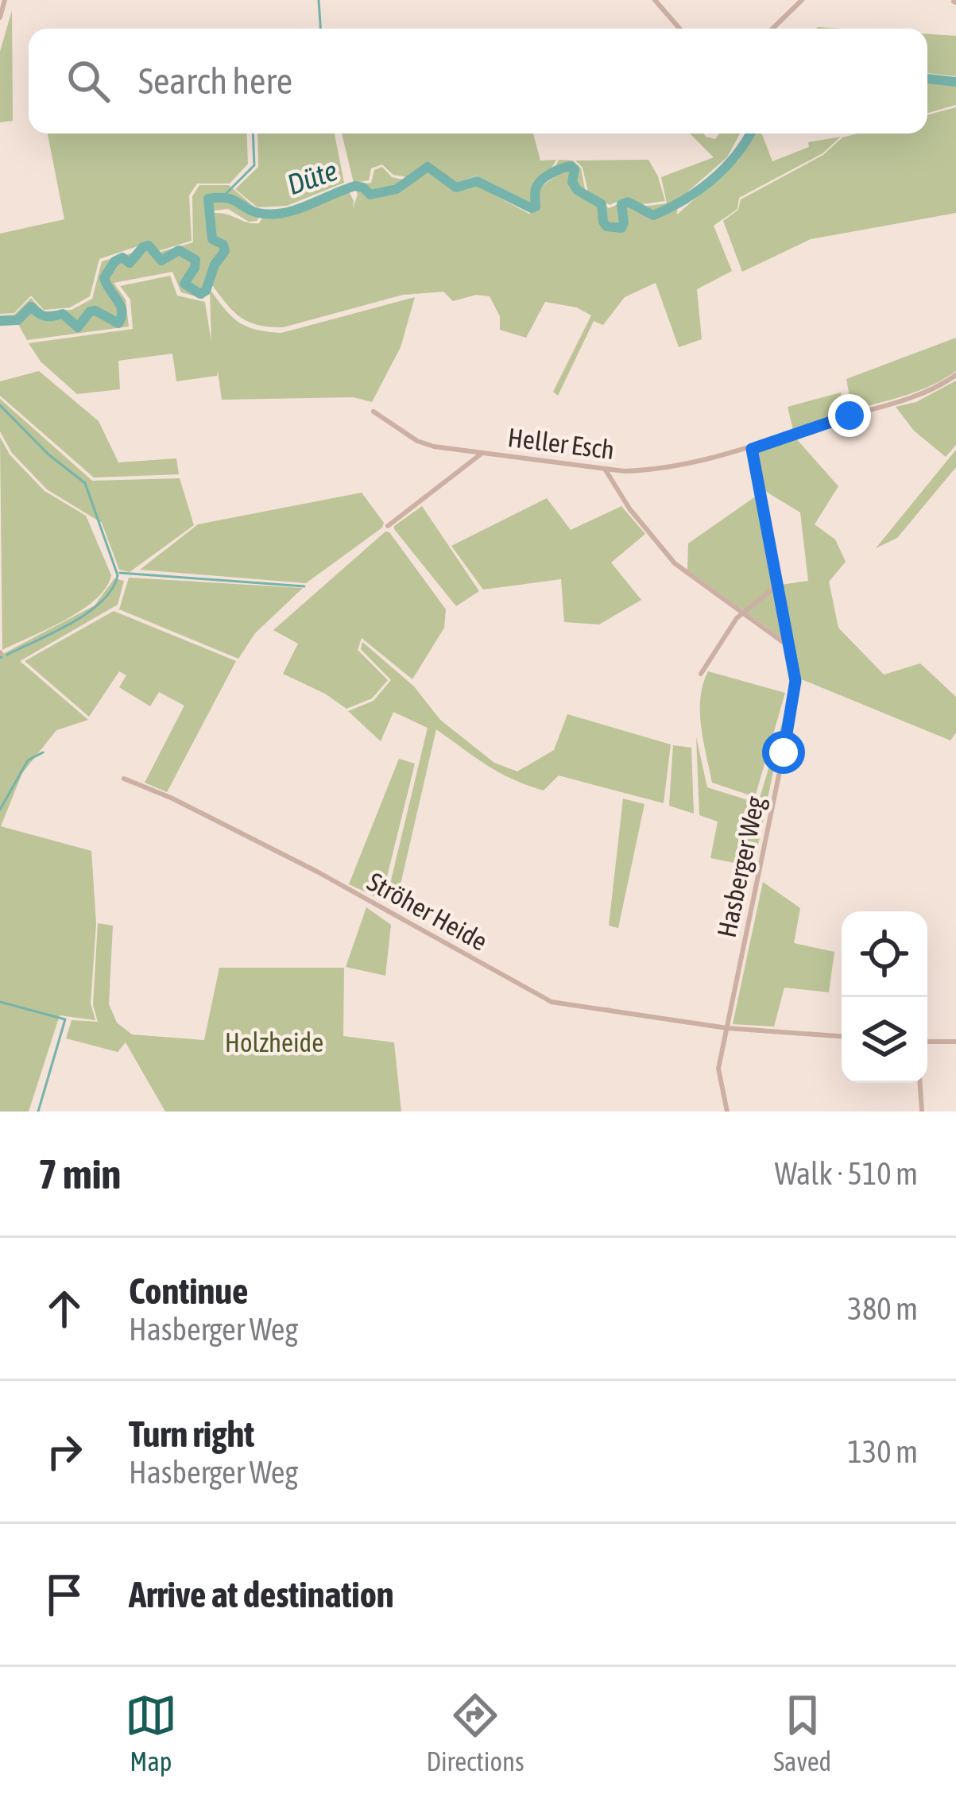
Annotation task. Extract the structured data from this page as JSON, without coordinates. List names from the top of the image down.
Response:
{
  "streets": {
    "street": ["Heller Esch", "Hasberger Weg", "Ströher Heide"]
  },
  "crossings": [
    ["Heller Esch", "Hasberger Weg"],
    ["Hasberger Weg", "Ströher Heide"]
  ],
  "water": ["Düte"],
  "parks": ["Holzheide"],
  "page": {
    "search": "Search here",
    "heading": ["7 min", "Walk · 510 m"],
    "list": [
      ["Continue", "Hasberger Weg", "380 m"],
      ["Turn right", "Hasberger Weg", "130 m"],
      "Arrive at destination"
    ],
    "nav": ["Map", "Directions", "Saved"]
  }
}
